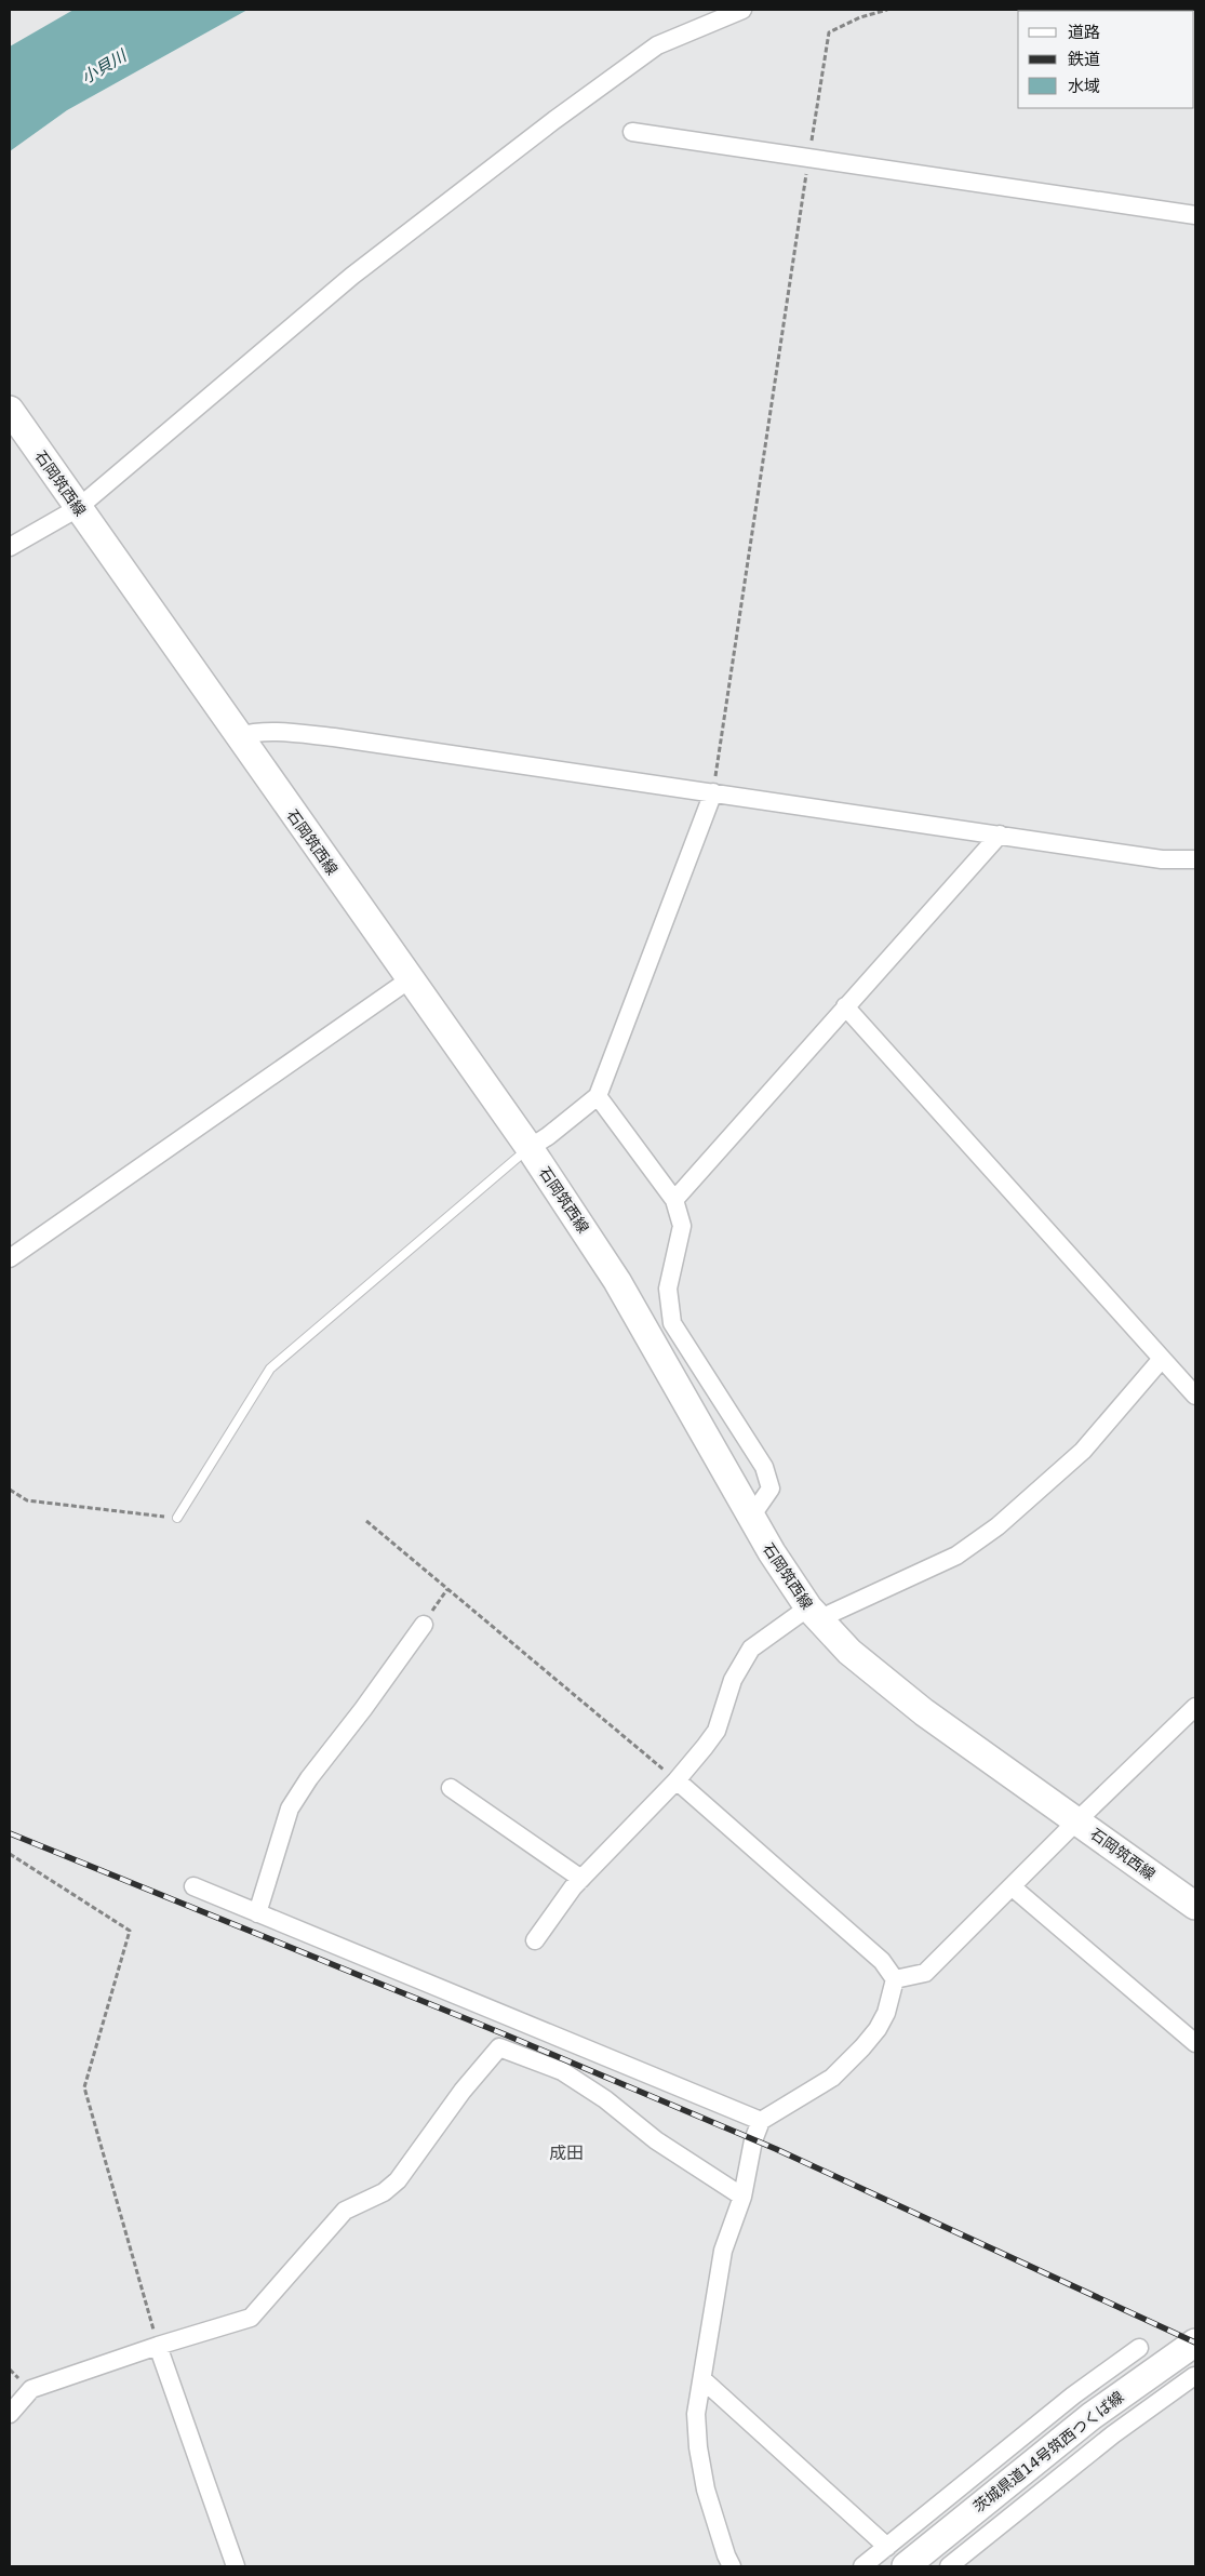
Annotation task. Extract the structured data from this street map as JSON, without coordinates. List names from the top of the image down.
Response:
{
  "streets": {
    "main road": ["石岡筑西線", "茨城県道14号筑西つくば線"]
  },
  "districts": ["成田"],
  "water": ["小貝川"],
  "legend": ["道路", "鉄道", "水域"]
}
